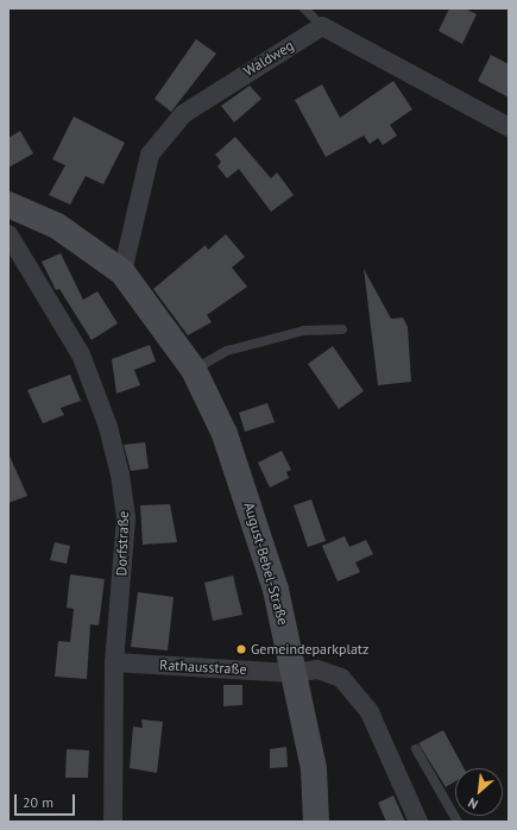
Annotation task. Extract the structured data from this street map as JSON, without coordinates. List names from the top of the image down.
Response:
{
  "streets": {
    "main road": ["August-Bebel-Straße"],
    "street": ["Waldweg", "Dorfstraße", "Rathausstraße"]
  },
  "crossings": [
    ["Waldweg", "August-Bebel-Straße"],
    ["Dorfstraße", "Rathausstraße"],
    ["August-Bebel-Straße", "Rathausstraße"]
  ],
  "places": ["Gemeindeparkplatz"],
  "scale_bar": "20 m",
  "north": "bottom left"
}
